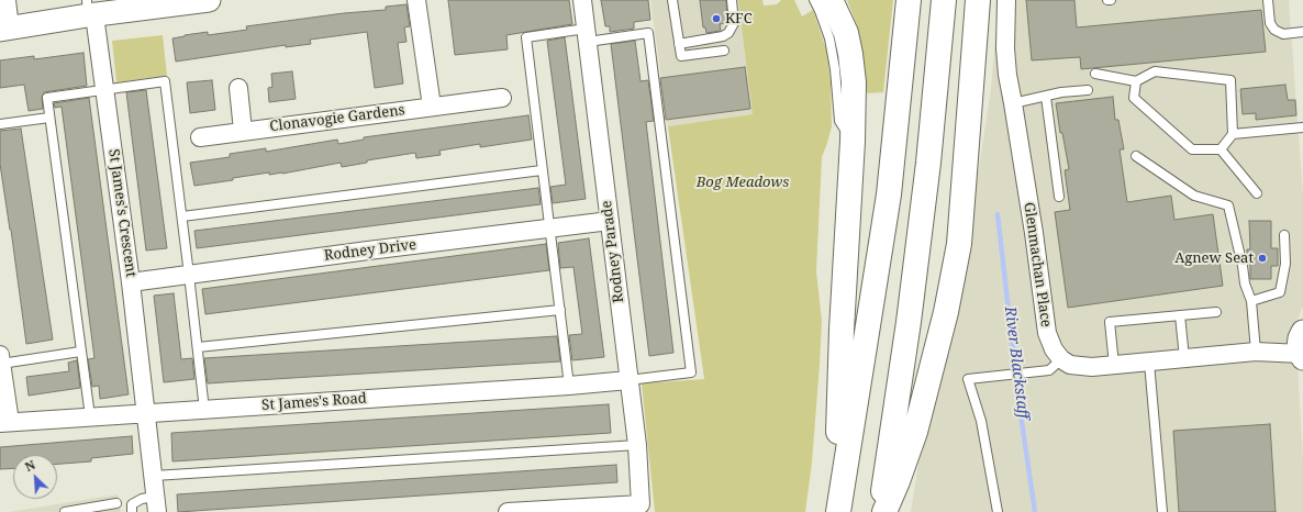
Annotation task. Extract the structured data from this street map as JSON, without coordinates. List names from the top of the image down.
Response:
{
  "streets": {
    "street": [
      "Clonavogie Gardens",
      "St James's Crescent",
      "Rodney Drive",
      "Rodney Parade",
      "Glenmachan Place",
      "St James's Road"
    ]
  },
  "crossings": [
    ["St James's Crescent", "Rodney Drive"],
    ["St James's Crescent", "St James's Road"],
    ["Rodney Drive", "Rodney Parade"],
    ["Rodney Parade", "St James's Road"]
  ],
  "water": ["River Blackstaff"],
  "parks": ["Bog Meadows"],
  "places": ["KFC", "Agnew Seat"],
  "north": "top left"
}
